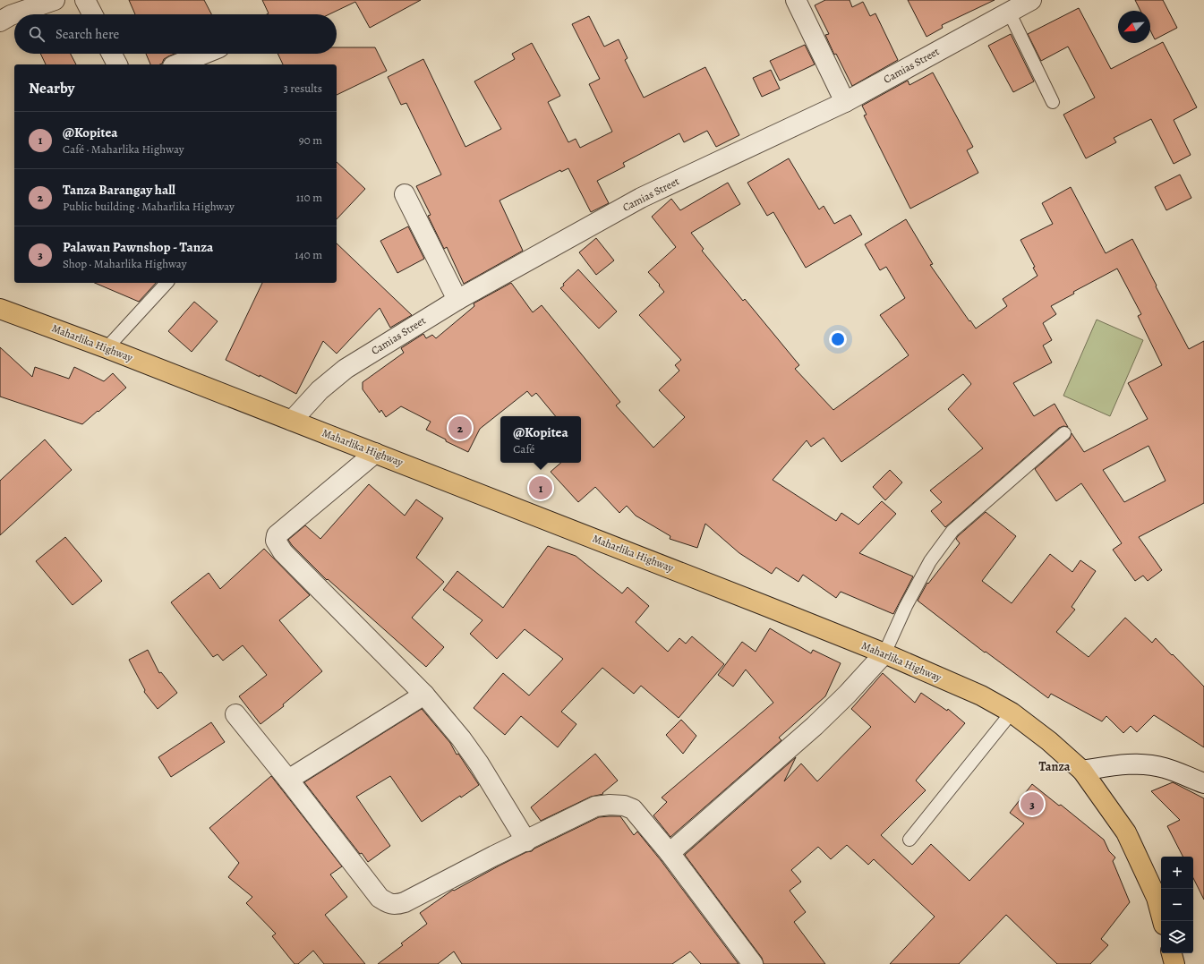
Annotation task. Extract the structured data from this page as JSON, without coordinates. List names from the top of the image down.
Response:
{
  "streets": {
    "main road": ["Maharlika Highway"],
    "street": ["Camias Street"]
  },
  "crossings": [
    ["Camias Street", "Maharlika Highway"]
  ],
  "districts": ["Tanza"],
  "north": "bottom left",
  "page": {
    "search": "Search here",
    "heading": ["Nearby", "3 results"],
    "list": [
      {
        "mark": "1",
        "name": "@Kopitea",
        "note": "Café · Maharlika Highway",
        "value": "90 m"
      },
      {
        "mark": "2",
        "name": "Tanza Barangay hall",
        "note": "Public building · Maharlika Highway",
        "value": "110 m"
      },
      {
        "mark": "3",
        "name": "Palawan Pawnshop - Tanza",
        "note": "Shop · Maharlika Highway",
        "value": "140 m"
      }
    ],
    "pins": ["2", "1", "3"],
    "popup": ["@Kopitea", "Café"],
    "map_buttons": ["+", "−"]
  }
}
